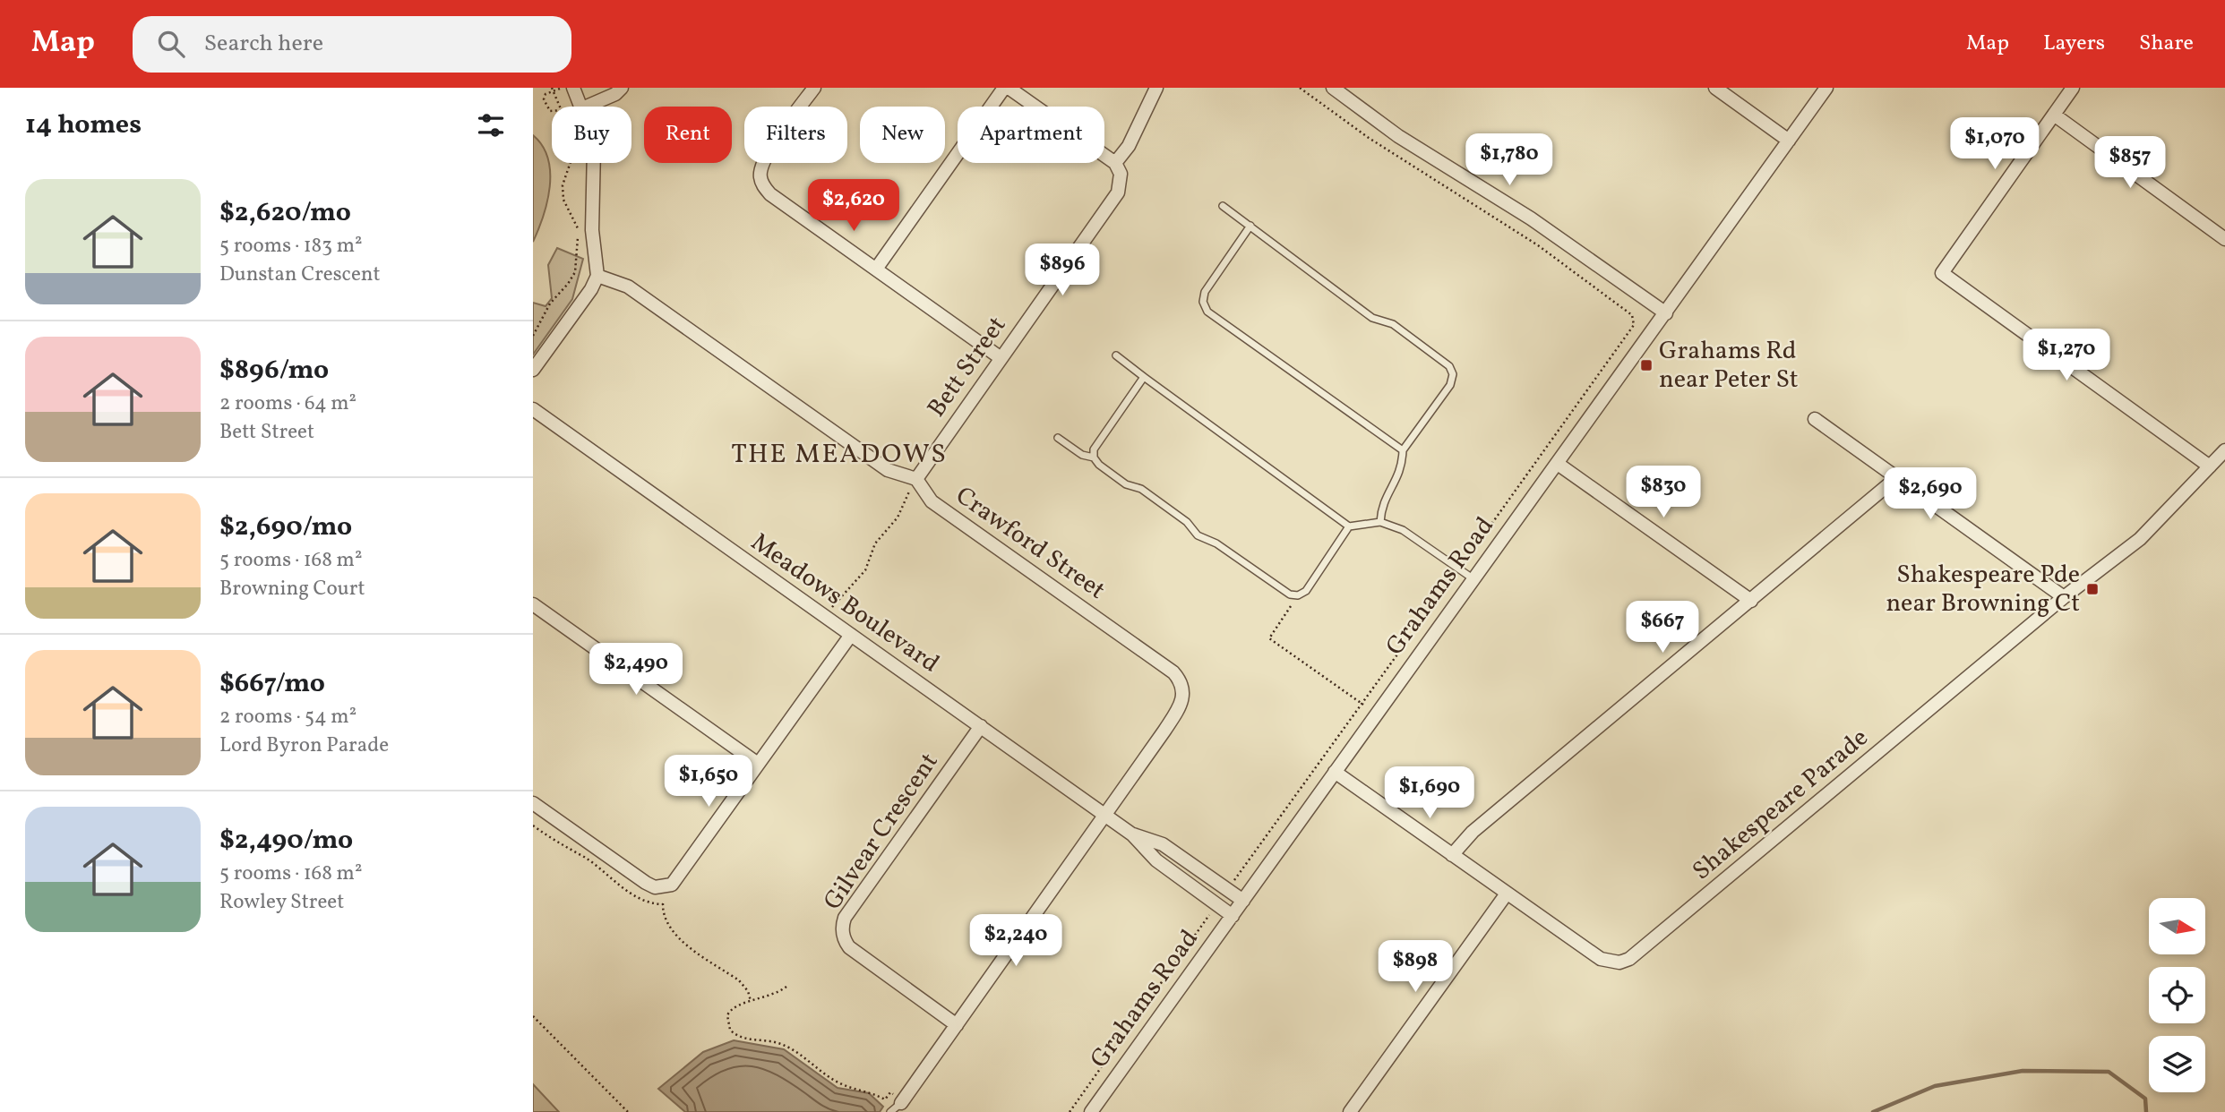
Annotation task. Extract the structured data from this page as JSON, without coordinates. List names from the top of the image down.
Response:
{
  "streets": {
    "street": [
      "Bett Street",
      "Crawford Street",
      "Grahams Road",
      "Meadows Boulevard",
      "Shakespeare Parade",
      "Gilvear Crescent"
    ]
  },
  "crossings": [
    ["Bett Street", "Crawford Street"],
    ["Crawford Street", "Meadows Boulevard"],
    ["Grahams Road", "Meadows Boulevard"],
    ["Grahams Road", "Shakespeare Parade"],
    ["Meadows Boulevard", "Gilvear Crescent"]
  ],
  "districts": ["THE MEADOWS"],
  "places": {
    "transit": ["Grahams Rd near Peter St", "Shakespeare Pde near Browning Ct"]
  },
  "north": "right",
  "page": {
    "header": "Map",
    "search": "Search here",
    "nav": ["Map", "Layers", "Share"],
    "heading": "14 homes",
    "chip": [
      "Buy",
      "Rent",
      "Filters",
      "New",
      "Apartment"
    ],
    "price": [
      "$1,070",
      "$1,780",
      "$857",
      "$2,620",
      "$896",
      "$1,270",
      "$830",
      "$2,690",
      "$667",
      "$2,490",
      "$1,650",
      "$1,690",
      "$2,240",
      "$898"
    ],
    "list": [
      {
        "name": "$2,620/mo",
        "note": "5 rooms · 183 m² · Dunstan Crescent"
      },
      {
        "name": "$896/mo",
        "note": "2 rooms · 64 m² · Bett Street"
      },
      {
        "name": "$2,690/mo",
        "note": "5 rooms · 168 m² · Browning Court"
      },
      {
        "name": "$667/mo",
        "note": "2 rooms · 54 m² · Lord Byron Parade"
      },
      {
        "name": "$2,490/mo",
        "note": "5 rooms · 168 m² · Rowley Street"
      }
    ]
  }
}
